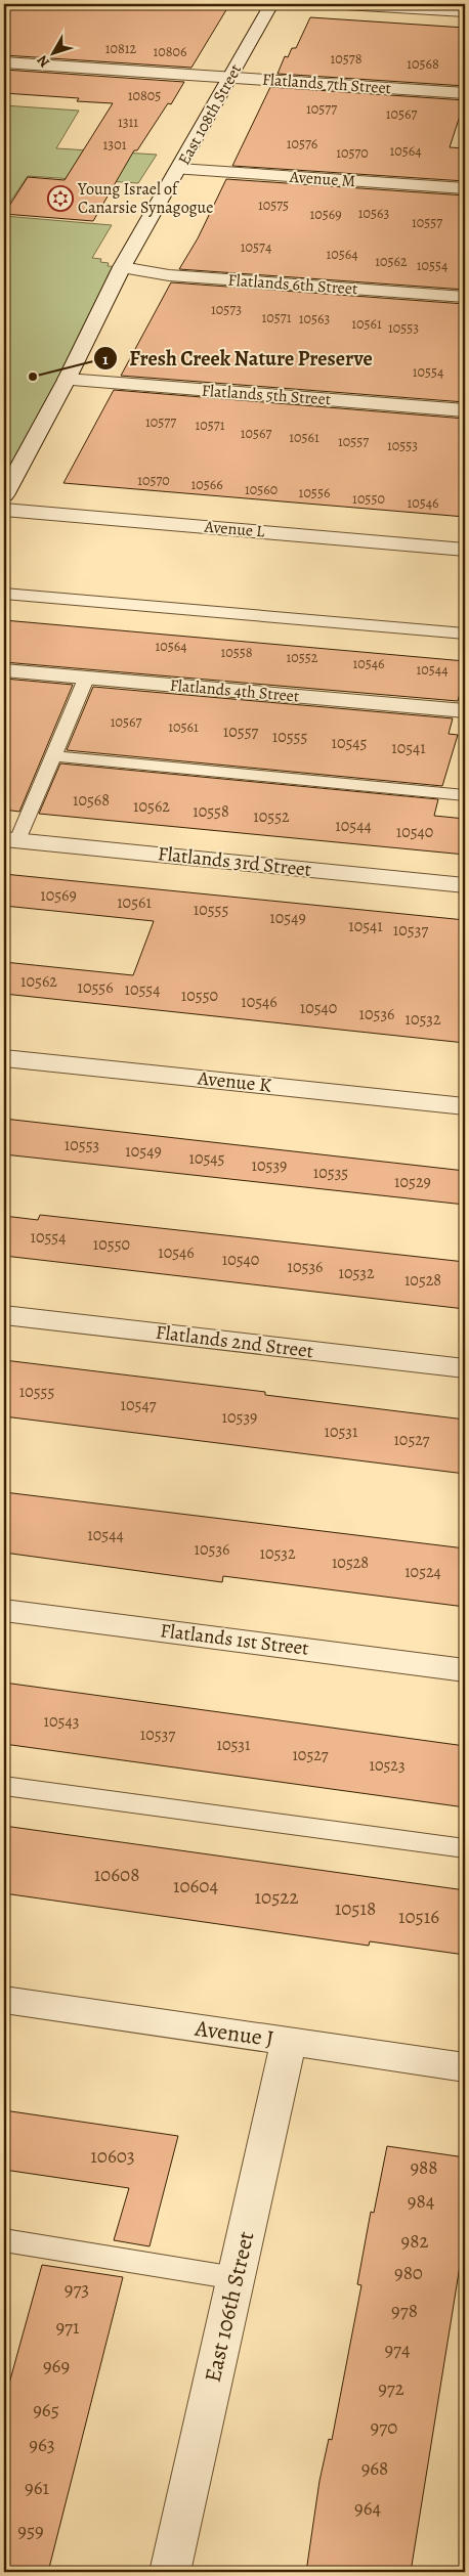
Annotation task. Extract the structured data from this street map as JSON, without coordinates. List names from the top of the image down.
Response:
{
  "streets": {
    "street": [
      "Flatlands 7th Street",
      "East 108th Street",
      "Avenue M",
      "Flatlands 6th Street",
      "Flatlands 5th Street",
      "Avenue L",
      "Flatlands 4th Street",
      "Flatlands 3rd Street",
      "Avenue K",
      "Flatlands 2nd Street",
      "Flatlands 1st Street",
      "Avenue J",
      "East 106th Street"
    ]
  },
  "crossings": [
    ["Flatlands 7th Street", "East 108th Street"],
    ["East 108th Street", "Avenue M"],
    ["East 108th Street", "Flatlands 6th Street"],
    ["East 108th Street", "Flatlands 5th Street"],
    ["Avenue J", "East 106th Street"]
  ],
  "places": {
    "synagogue": ["Young Israel of Canarsie Synagogue"],
    "other": ["Fresh Creek Nature Preserve"]
  },
  "house_numbers": [
    "10812",
    "10806",
    "10578",
    "10568",
    "10805",
    "10577",
    "10567",
    "1311",
    "10576",
    "1301",
    "10564",
    "10570",
    "10575",
    "10563",
    "10569",
    "10557",
    "10574",
    "10564",
    "10562",
    "10554",
    "10573",
    "10571",
    "10563",
    "10561",
    "10553",
    "10554",
    "10577",
    "10571",
    "10567",
    "10561",
    "10557",
    "10553",
    "10570",
    "10566",
    "10560",
    "10556",
    "10550",
    "10546",
    "10564",
    "10558",
    "10552",
    "10546",
    "10544",
    "10567",
    "10561",
    "10557",
    "10555",
    "10545",
    "10541",
    "10568",
    "10562",
    "10558",
    "10552",
    "10544",
    "10540",
    "10569",
    "10561",
    "10555",
    "10549",
    "10541",
    "10537",
    "10562",
    "10556",
    "10554",
    "10550",
    "10546",
    "10540",
    "10536",
    "10532",
    "10553",
    "10549",
    "10545",
    "10539",
    "10535",
    "10529",
    "10554",
    "10550",
    "10546",
    "10540",
    "10536",
    "10532",
    "10528",
    "10555",
    "10547",
    "10539",
    "10531",
    "10527",
    "10544",
    "10536",
    "10532",
    "10528",
    "10524",
    "10543",
    "10537",
    "10531",
    "10527",
    "10523",
    "10608",
    "10604",
    "10522",
    "10518",
    "10516",
    "10603",
    "988",
    "984",
    "982",
    "980",
    "973",
    "978",
    "971",
    "974",
    "969",
    "972",
    "965",
    "970",
    "963",
    "968",
    "961",
    "964",
    "959"
  ],
  "north": "bottom left"
}
